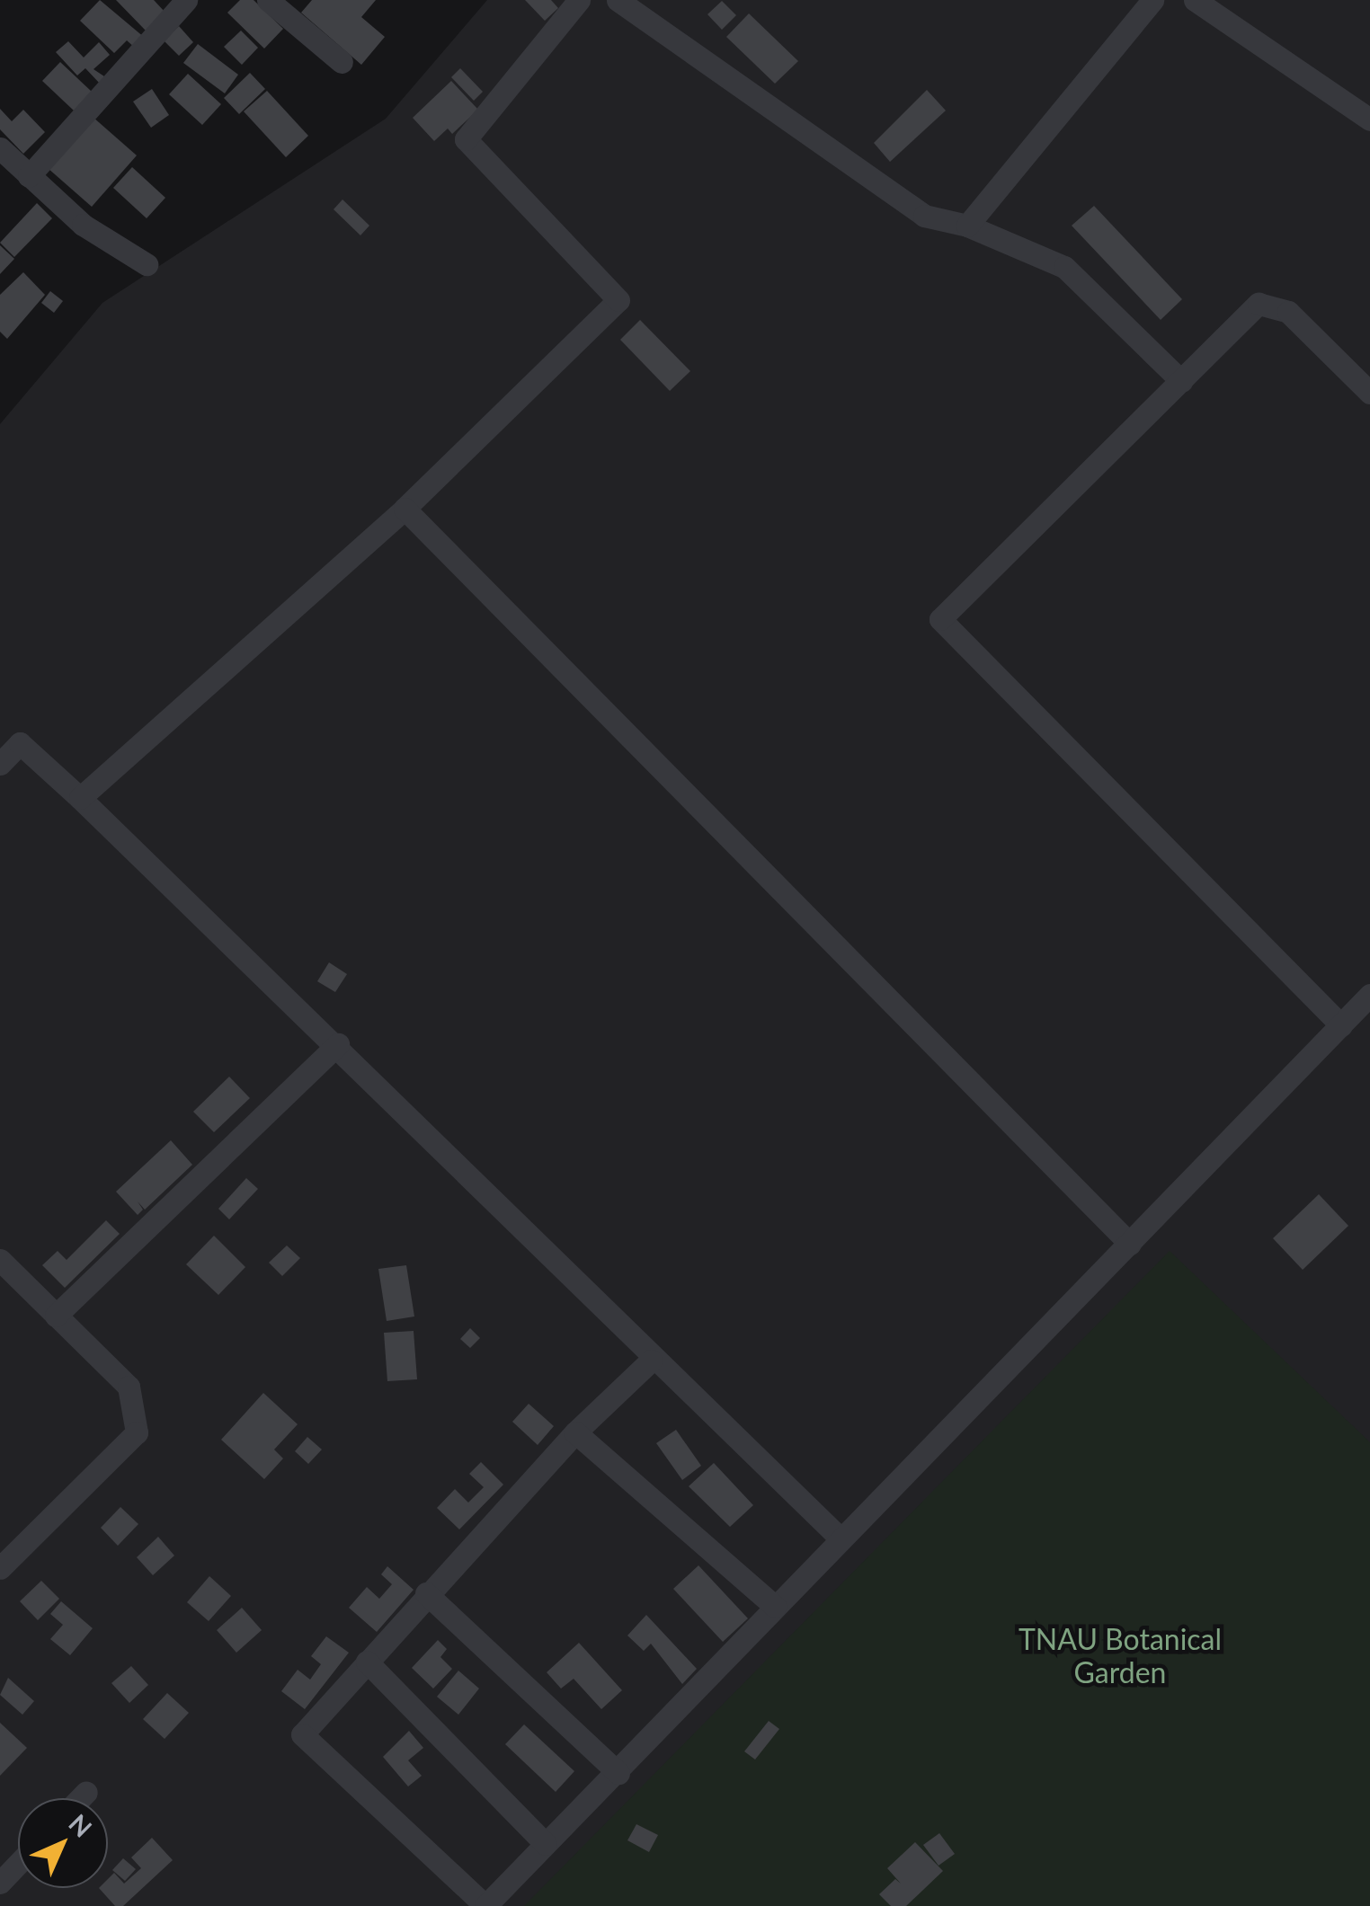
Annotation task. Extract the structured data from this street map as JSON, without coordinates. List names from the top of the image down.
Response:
{
  "parks": ["TNAU Botanical Garden"],
  "north": "top right"
}
